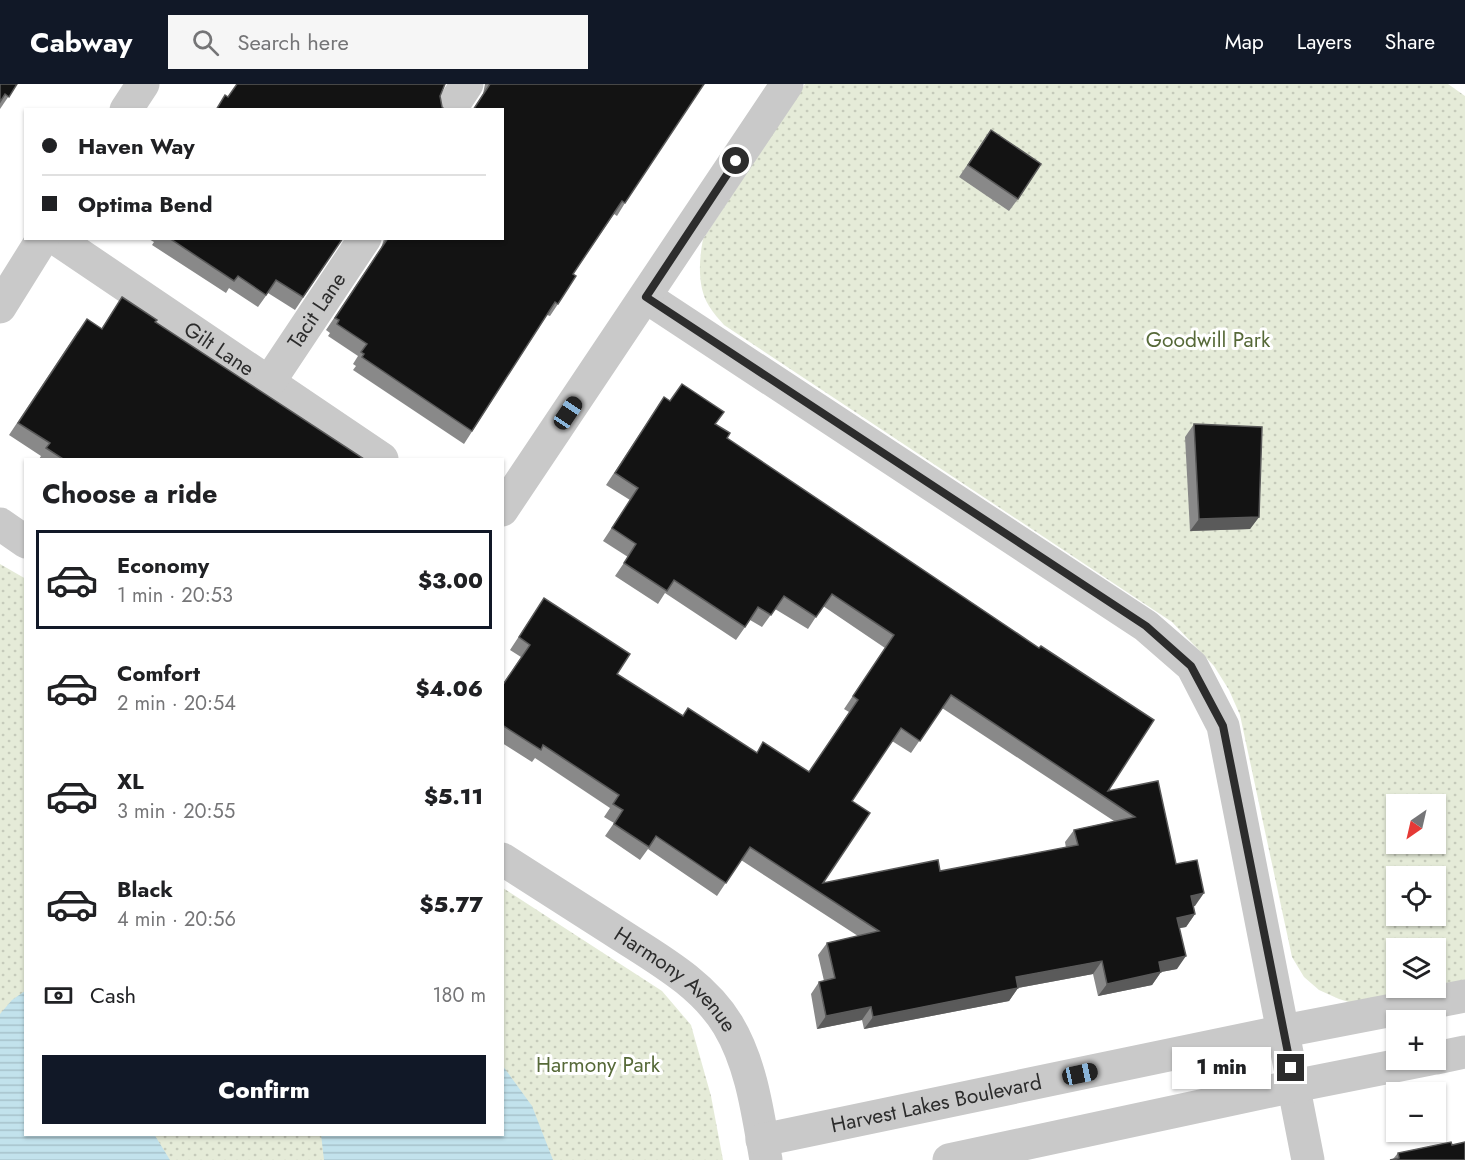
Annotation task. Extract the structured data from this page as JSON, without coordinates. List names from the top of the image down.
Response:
{
  "streets": {
    "street": [
      "Tacit Lane",
      "Gilt Lane",
      "Harmony Avenue",
      "Harvest Lakes Boulevard"
    ]
  },
  "crossings": [
    ["Tacit Lane", "Gilt Lane"],
    ["Harmony Avenue", "Harvest Lakes Boulevard"]
  ],
  "parks": ["Goodwill Park", "Harmony Park"],
  "north": "bottom left",
  "page": {
    "header": "Cabway",
    "search": "Search here",
    "nav": ["Map", "Layers", "Share"],
    "banner": ["Haven Way", "Optima Bend"],
    "heading": "Choose a ride",
    "list": [
      {
        "name": "Economy",
        "note": "1 min · 20:53",
        "value": "$3.00"
      },
      {
        "name": "Comfort",
        "note": "2 min · 20:54",
        "value": "$4.06"
      },
      {
        "name": "XL",
        "note": "3 min · 20:55",
        "value": "$5.11"
      },
      {
        "name": "Black",
        "note": "4 min · 20:56",
        "value": "$5.77"
      }
    ],
    "map_buttons": ["+", "−"],
    "pay": ["Cash", "180 m"],
    "buttons": "Confirm",
    "bubble": "1 min"
  }
}
